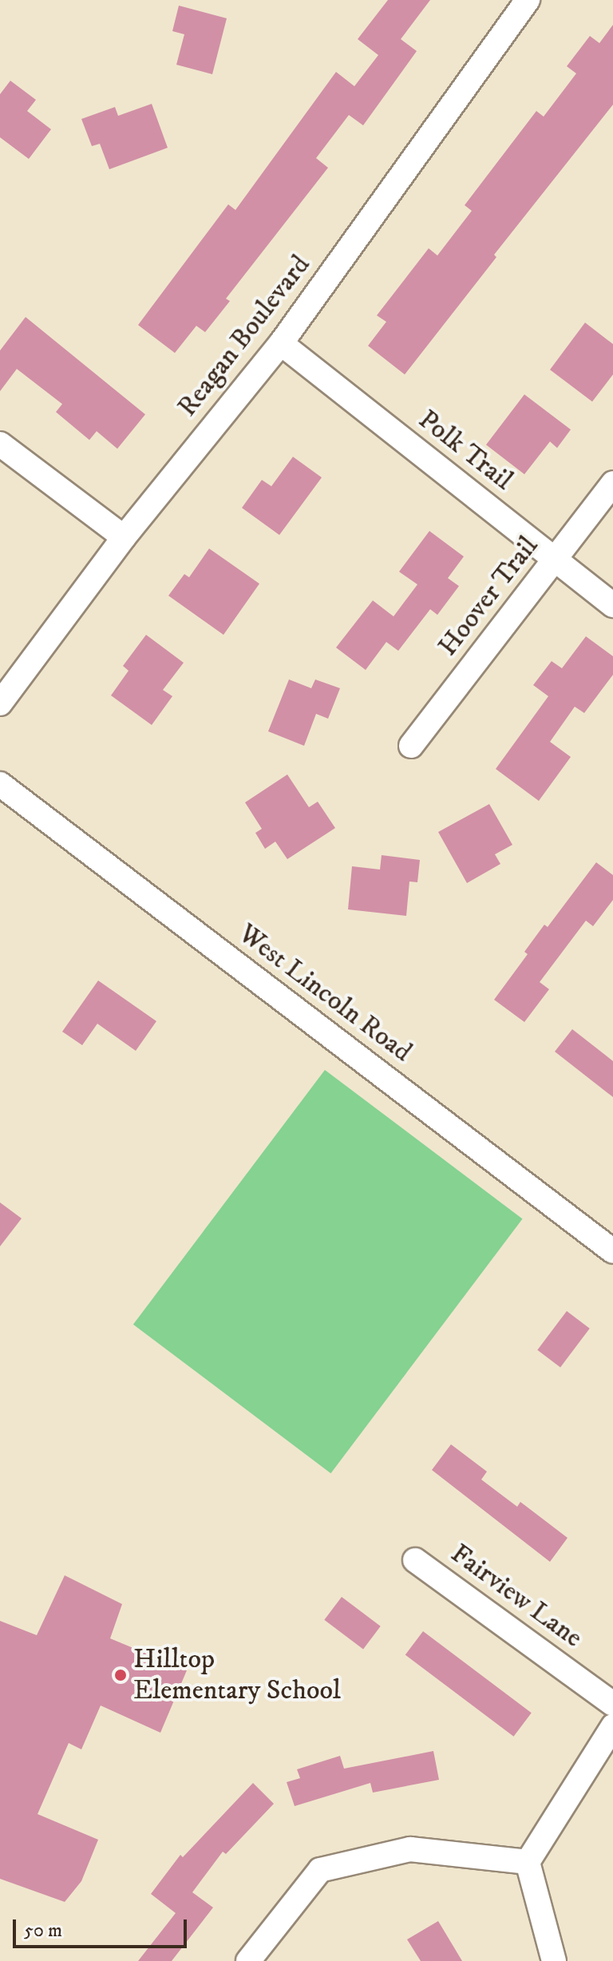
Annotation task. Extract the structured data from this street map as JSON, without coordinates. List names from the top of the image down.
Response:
{
  "streets": {
    "street": [
      "Reagan Boulevard",
      "Polk Trail",
      "Hoover Trail",
      "West Lincoln Road",
      "Fairview Lane"
    ]
  },
  "crossings": [
    ["Reagan Boulevard", "Polk Trail"],
    ["Polk Trail", "Hoover Trail"]
  ],
  "places": ["Hilltop Elementary School"],
  "scale_bar": "50 m"
}
